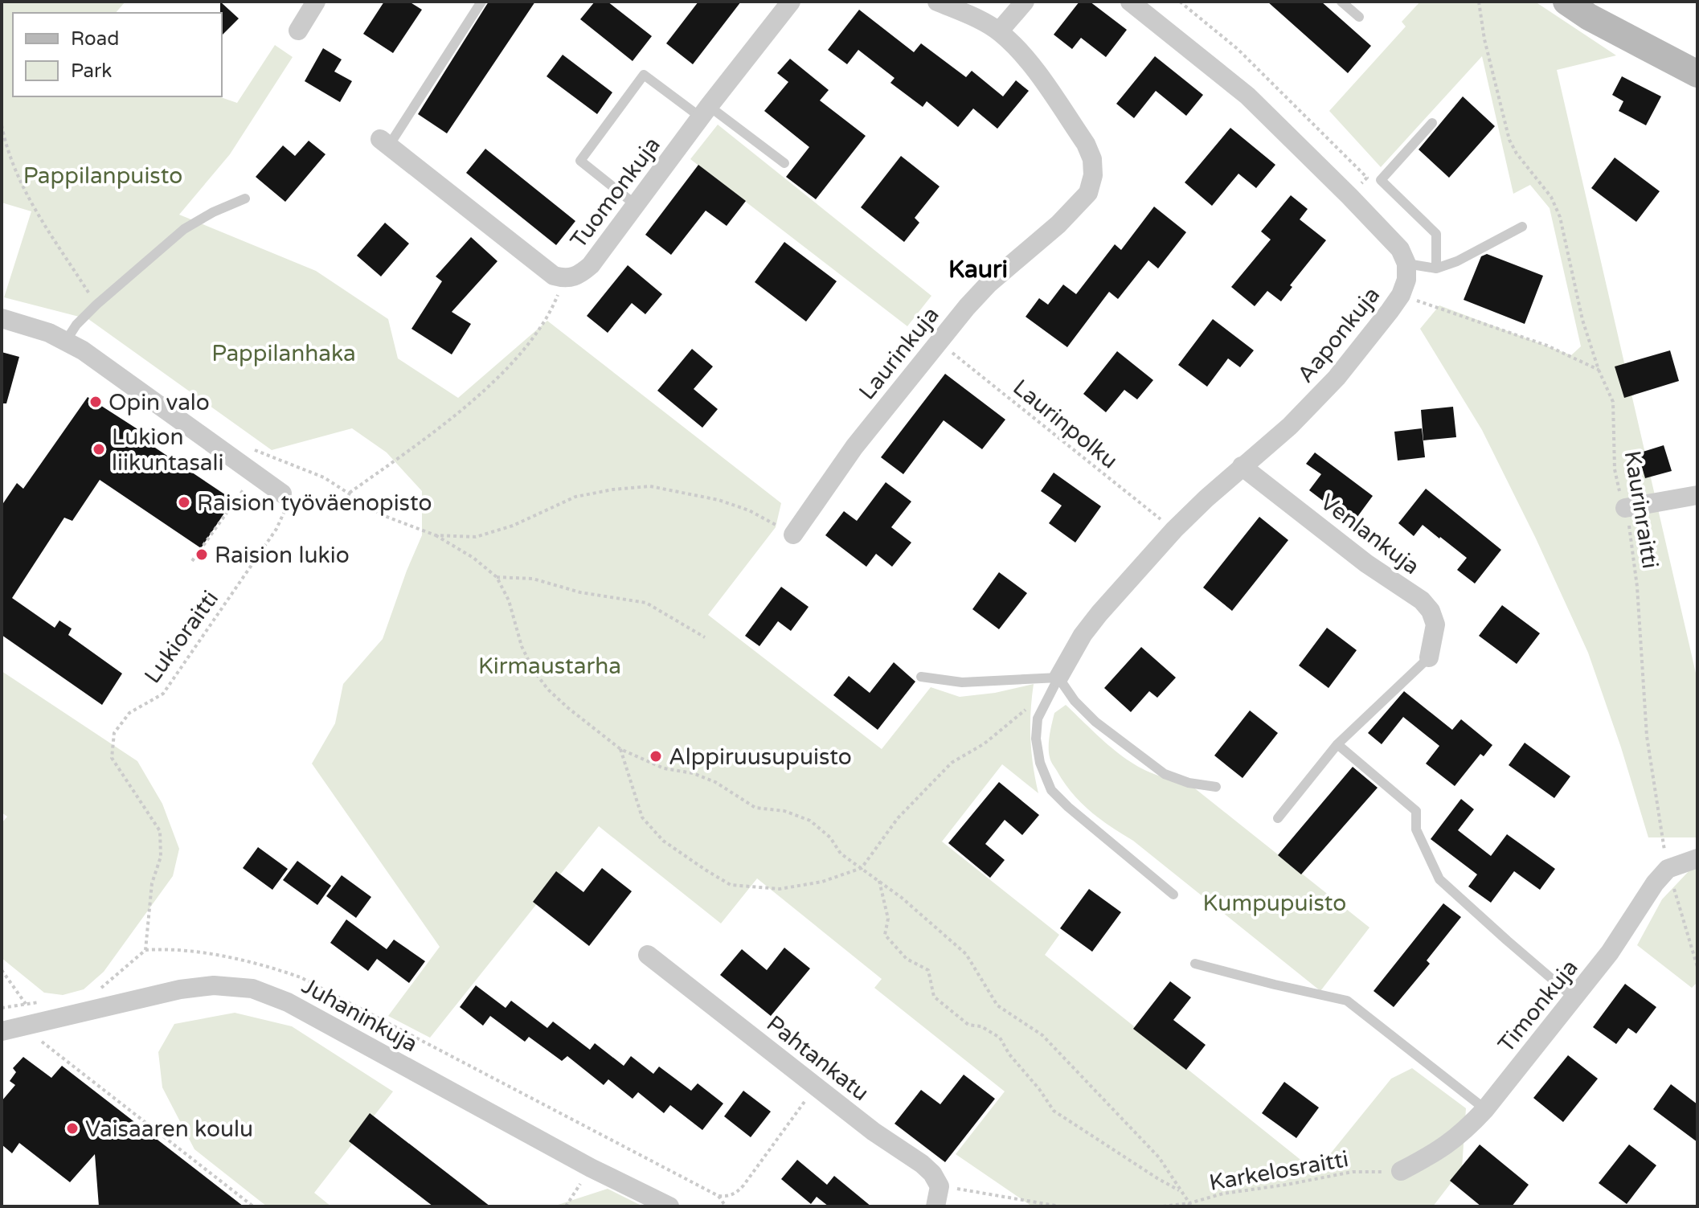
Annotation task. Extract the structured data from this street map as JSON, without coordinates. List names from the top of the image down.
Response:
{
  "streets": {
    "street": [
      "Tuomonkuja",
      "Aaponkuja",
      "Laurinkuja",
      "Venlankuja",
      "Timonkuja",
      "Juhaninkuja",
      "Pahtankatu"
    ],
    "path": [
      "Laurinpolku",
      "Kaurinraitti",
      "Lukioraitti",
      "Karkelosraitti"
    ]
  },
  "crossings": [
    ["Aaponkuja", "Laurinpolku"],
    ["Aaponkuja", "Venlankuja"],
    ["Laurinkuja", "Laurinpolku"],
    ["Kaurinraitti", "Timonkuja"],
    ["Timonkuja", "Karkelosraitti"]
  ],
  "districts": ["Kauri"],
  "parks": [
    "Pappilanpuisto",
    "Pappilanhaka",
    "Kirmaustarha",
    "Kumpupuisto"
  ],
  "places": [
    "Opin valo",
    "Lukion liikuntasali",
    "Raision työväenopisto",
    "Raision lukio",
    "Alppiruusupuisto",
    "Vaisaaren koulu"
  ],
  "legend": ["Road", "Park"]
}
